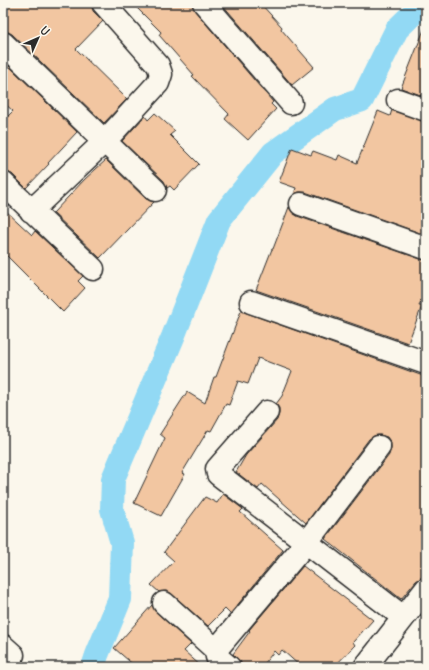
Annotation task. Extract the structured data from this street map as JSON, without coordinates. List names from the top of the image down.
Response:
{
  "north": "top right"
}
